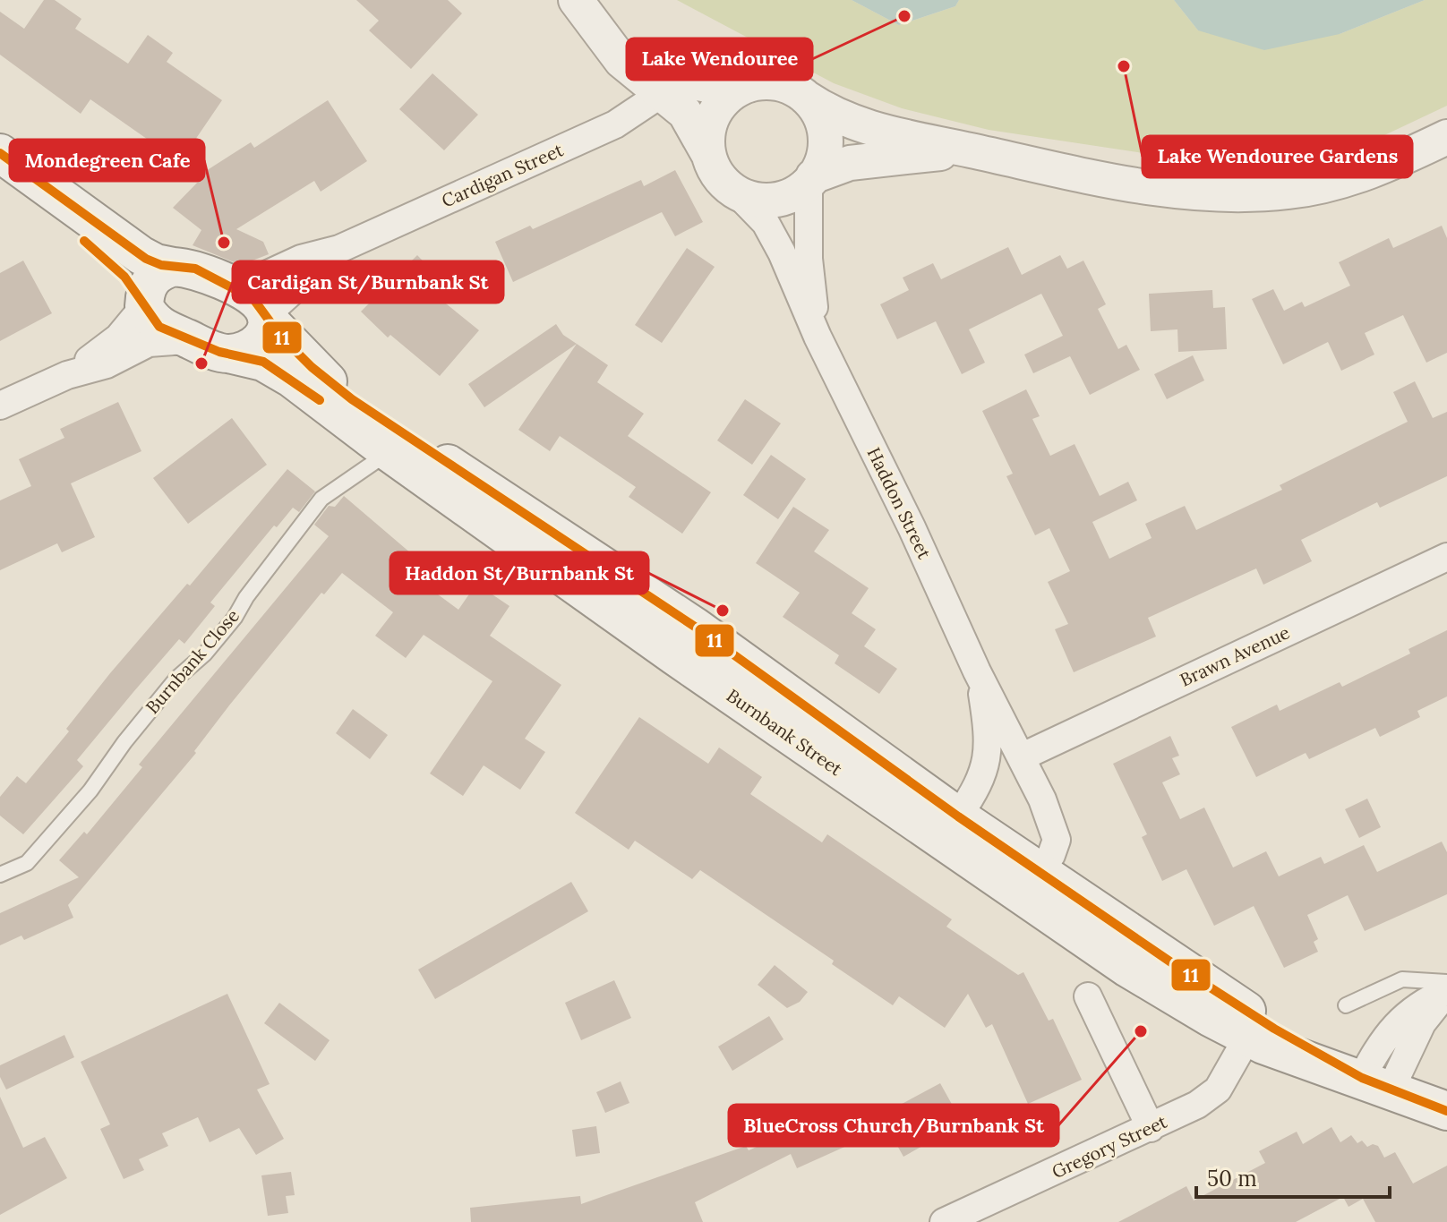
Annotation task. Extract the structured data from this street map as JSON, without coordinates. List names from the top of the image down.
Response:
{
  "streets": {
    "main road": ["Burnbank Street"],
    "street": [
      "Cardigan Street",
      "Haddon Street",
      "Brawn Avenue",
      "Gregory Street"
    ],
    "lane": ["Burnbank Close"]
  },
  "crossings": [
    ["Cardigan Street", "Burnbank Street"],
    ["Haddon Street", "Brawn Avenue"],
    ["Haddon Street", "Burnbank Street"],
    ["Burnbank Close", "Burnbank Street"],
    ["Burnbank Street", "Gregory Street"]
  ],
  "places": [
    "Lake Wendouree",
    "Lake Wendouree Gardens",
    "Mondegreen Cafe",
    "Cardigan St/Burnbank St",
    "Haddon St/Burnbank St",
    "BlueCross Church/Burnbank St"
  ],
  "lines": ["transit line 11"],
  "scale_bar": "50 m"
}
